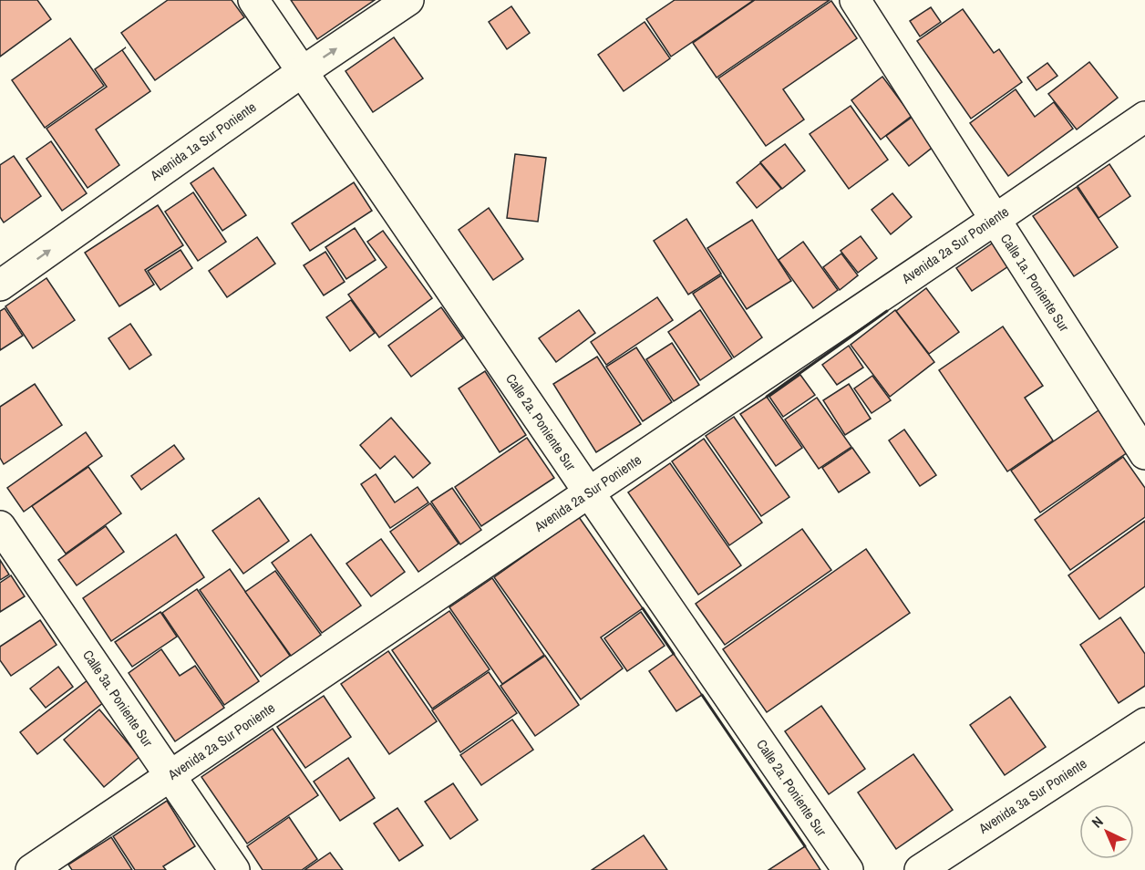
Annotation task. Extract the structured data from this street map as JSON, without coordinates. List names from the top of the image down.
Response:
{
  "streets": {
    "street": [
      "Avenida 1a Sur Poniente",
      "Avenida 2a Sur Poniente",
      "Calle 1a. Poniente Sur",
      "Calle 2a. Poniente Sur",
      "Calle 3a. Poniente Sur",
      "Avenida 3a Sur Poniente"
    ]
  },
  "crossings": [
    ["Avenida 1a Sur Poniente", "Calle 2a. Poniente Sur"],
    ["Avenida 2a Sur Poniente", "Calle 1a. Poniente Sur"],
    ["Avenida 2a Sur Poniente", "Calle 2a. Poniente Sur"],
    ["Avenida 2a Sur Poniente", "Calle 3a. Poniente Sur"]
  ],
  "one_way": ["Avenida 1a Sur Poniente"],
  "north": "top left"
}
